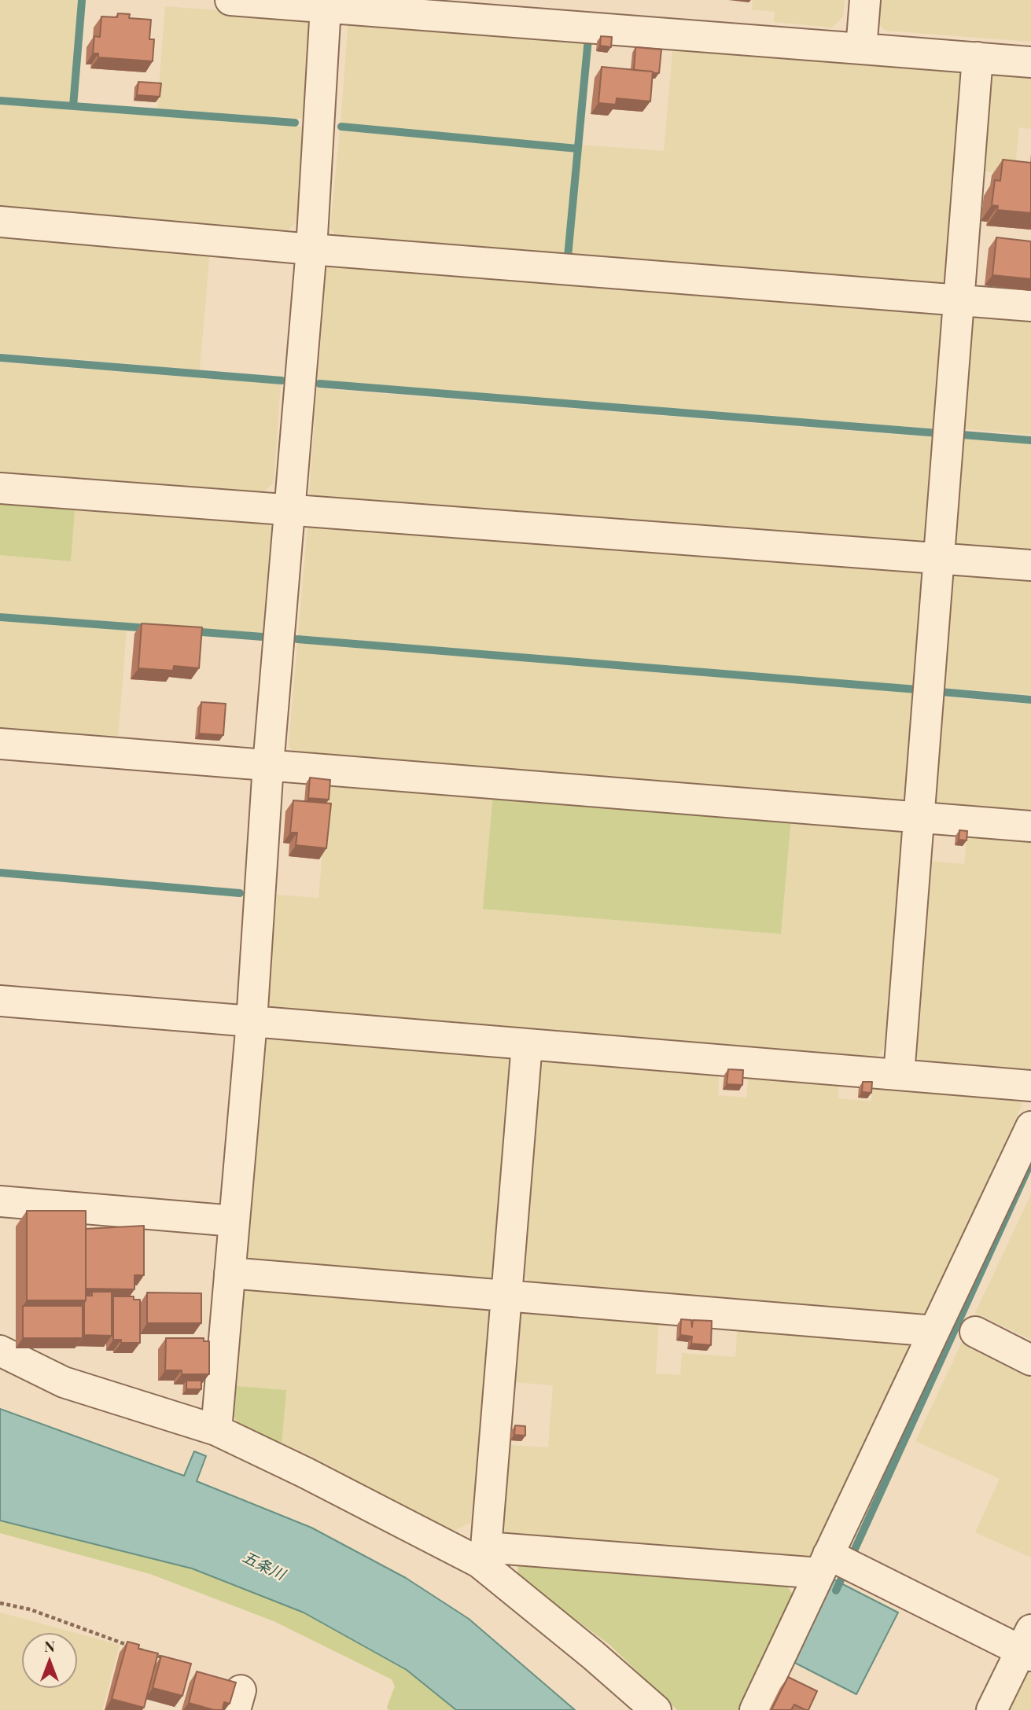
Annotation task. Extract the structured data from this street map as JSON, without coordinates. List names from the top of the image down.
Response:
{
  "water": ["五条川"],
  "north": "top"
}
